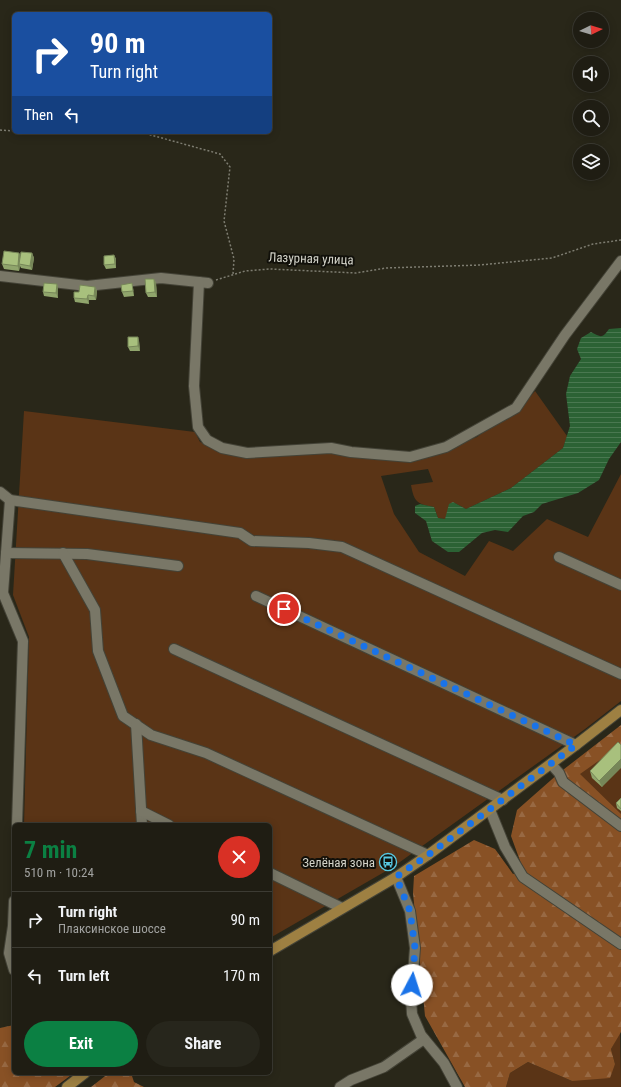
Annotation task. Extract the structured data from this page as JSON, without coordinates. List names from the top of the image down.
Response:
{
  "streets": {
    "path": ["Лазурная улица"]
  },
  "places": {
    "bus stop": ["Зелёная зона"]
  },
  "north": "right",
  "page": {
    "turn": ["90 m", "Turn right"],
    "then": "Then",
    "heading": ["7 min", "510 m · 10:24"],
    "list": [
      {
        "name": "Turn right",
        "note": "Плаксинское шоссе",
        "value": "90 m"
      },
      {
        "name": "Turn left",
        "value": "170 m"
      }
    ],
    "buttons": ["Exit", "Share"]
  }
}
